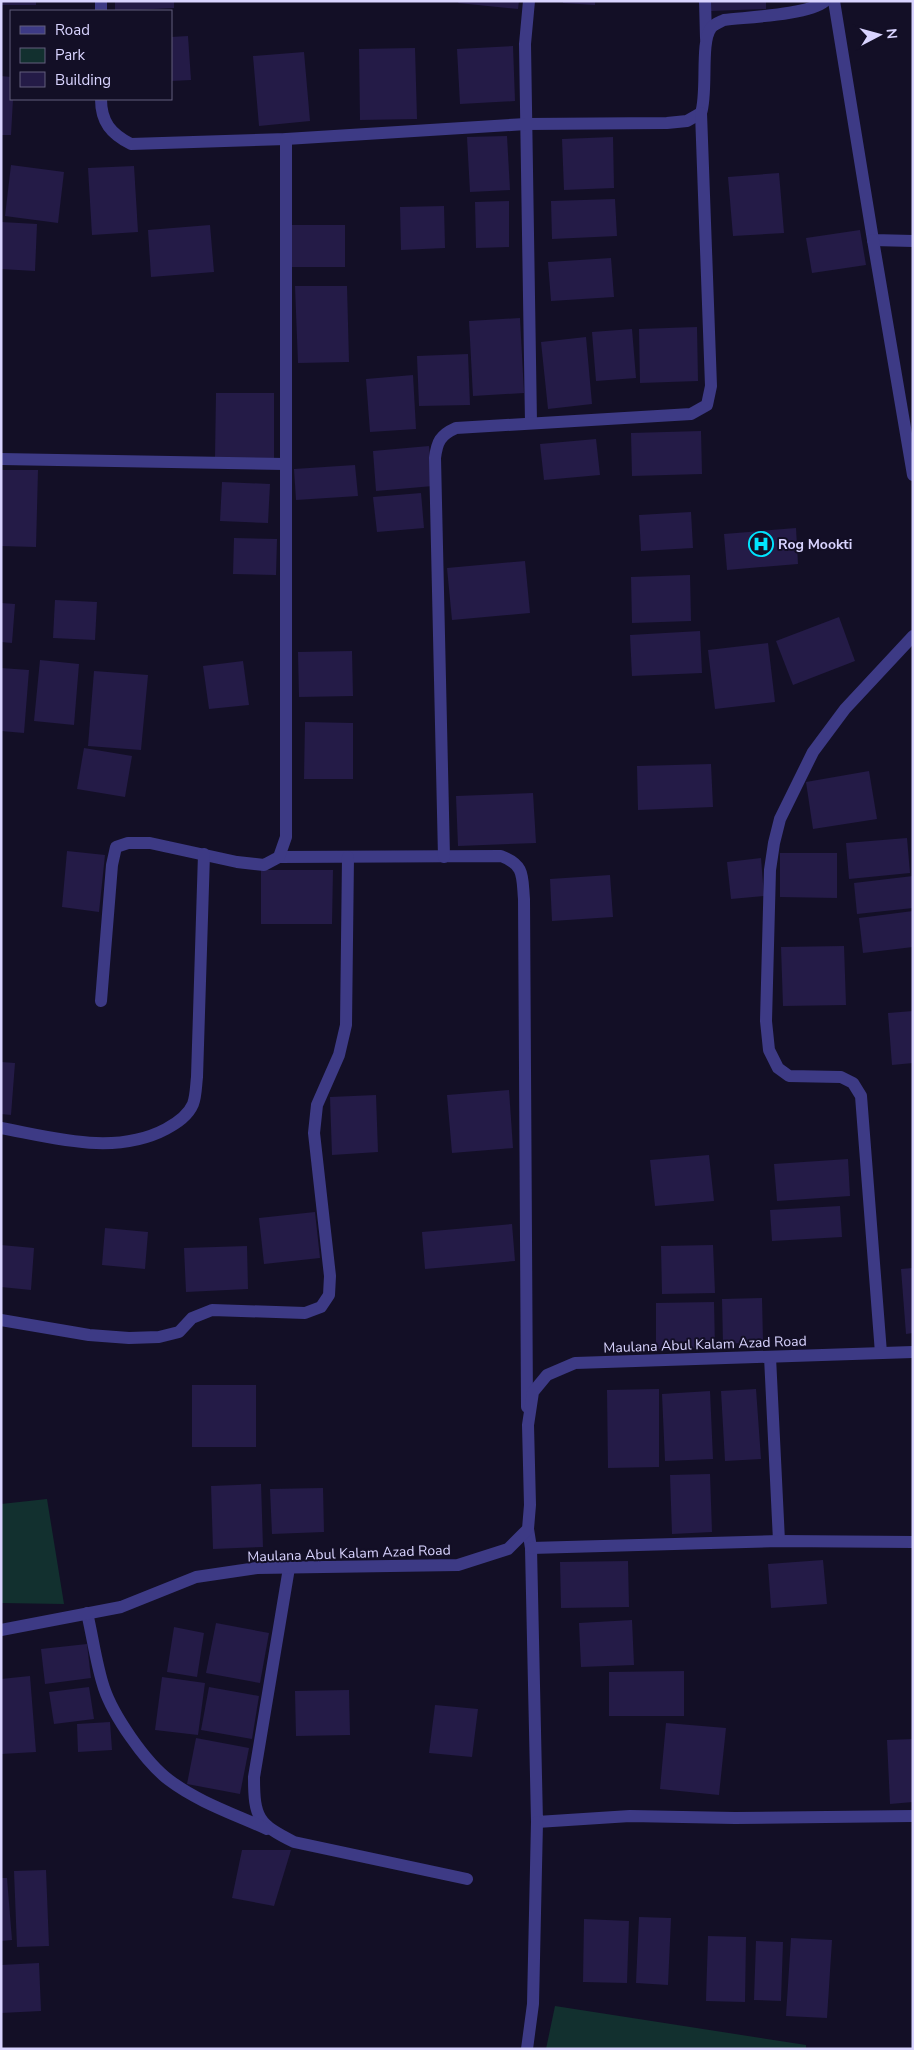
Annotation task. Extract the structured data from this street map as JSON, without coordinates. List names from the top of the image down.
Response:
{
  "streets": {
    "street": ["Maulana Abul Kalam Azad Road"]
  },
  "places": {
    "hospital": ["Rog Mookti"]
  },
  "legend": ["Road", "Park", "Building"],
  "north": "right"
}
